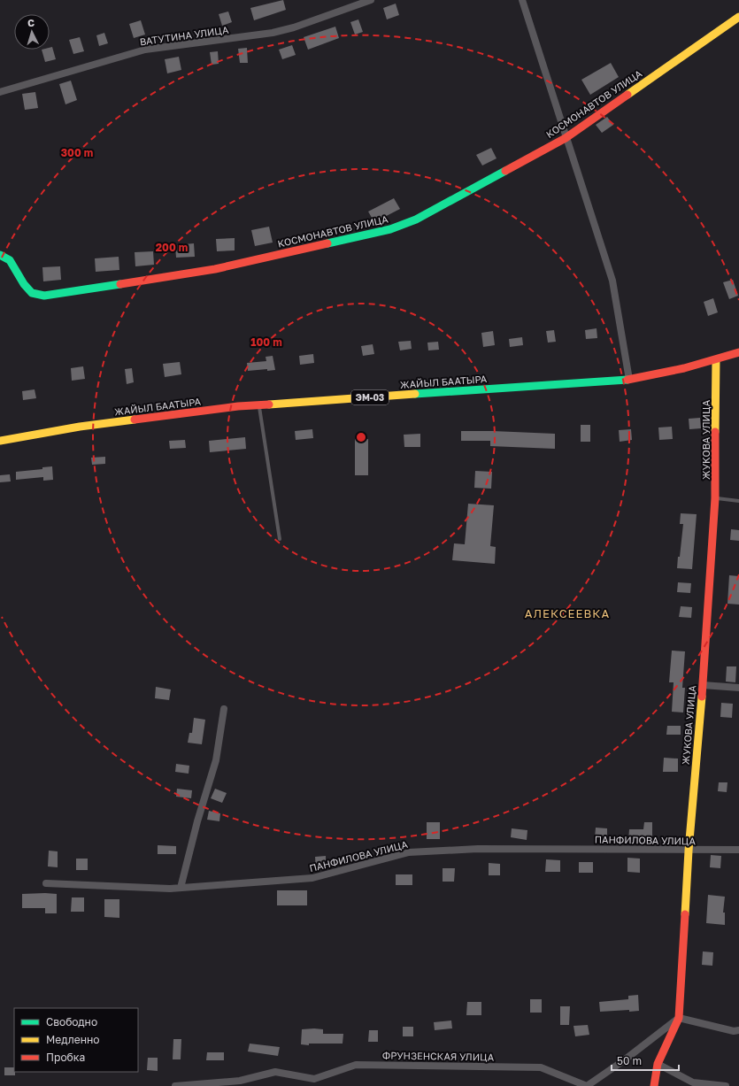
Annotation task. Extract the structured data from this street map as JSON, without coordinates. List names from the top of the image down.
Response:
{
  "streets": {
    "main road": [
      "КОСМОНАВТОВ УЛИЦА",
      "ЖАЙЫЛ БААТЫРА",
      "ЭМ-03",
      "ЖУКОВА УЛИЦА"
    ],
    "street": ["ВАТУТИНА УЛИЦА", "ПАНФИЛОВА УЛИЦА", "ФРУНЗЕНСКАЯ УЛИЦА"]
  },
  "crossings": [
    ["ЖАЙЫЛ БААТЫРА", "ЖУКОВА УЛИЦА"],
    ["ЖУКОВА УЛИЦА", "ПАНФИЛОВА УЛИЦА"],
    ["ЖУКОВА УЛИЦА", "ФРУНЗЕНСКАЯ УЛИЦА"]
  ],
  "districts": ["АЛЕКСЕЕВКА"],
  "legend": ["Свободно", "Медленно", "Пробка"],
  "scale_bar": "50 m",
  "north": "top",
  "rings": ["300 m", "200 m", "100 m"]
}
